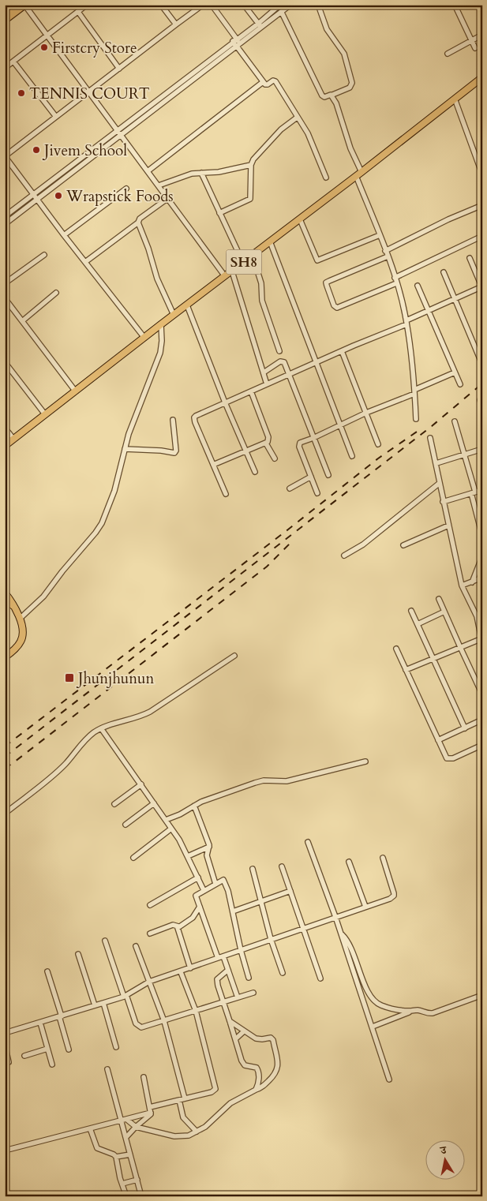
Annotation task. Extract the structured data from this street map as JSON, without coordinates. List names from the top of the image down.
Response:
{
  "streets": {
    "main road": ["SH8"]
  },
  "places": {
    "other": [
      "Firstcry Store",
      "TENNIS COURT",
      "Jivem School",
      "Wrapstick Foods"
    ],
    "transit": ["Jhunjhunun"]
  },
  "north": "top"
}
